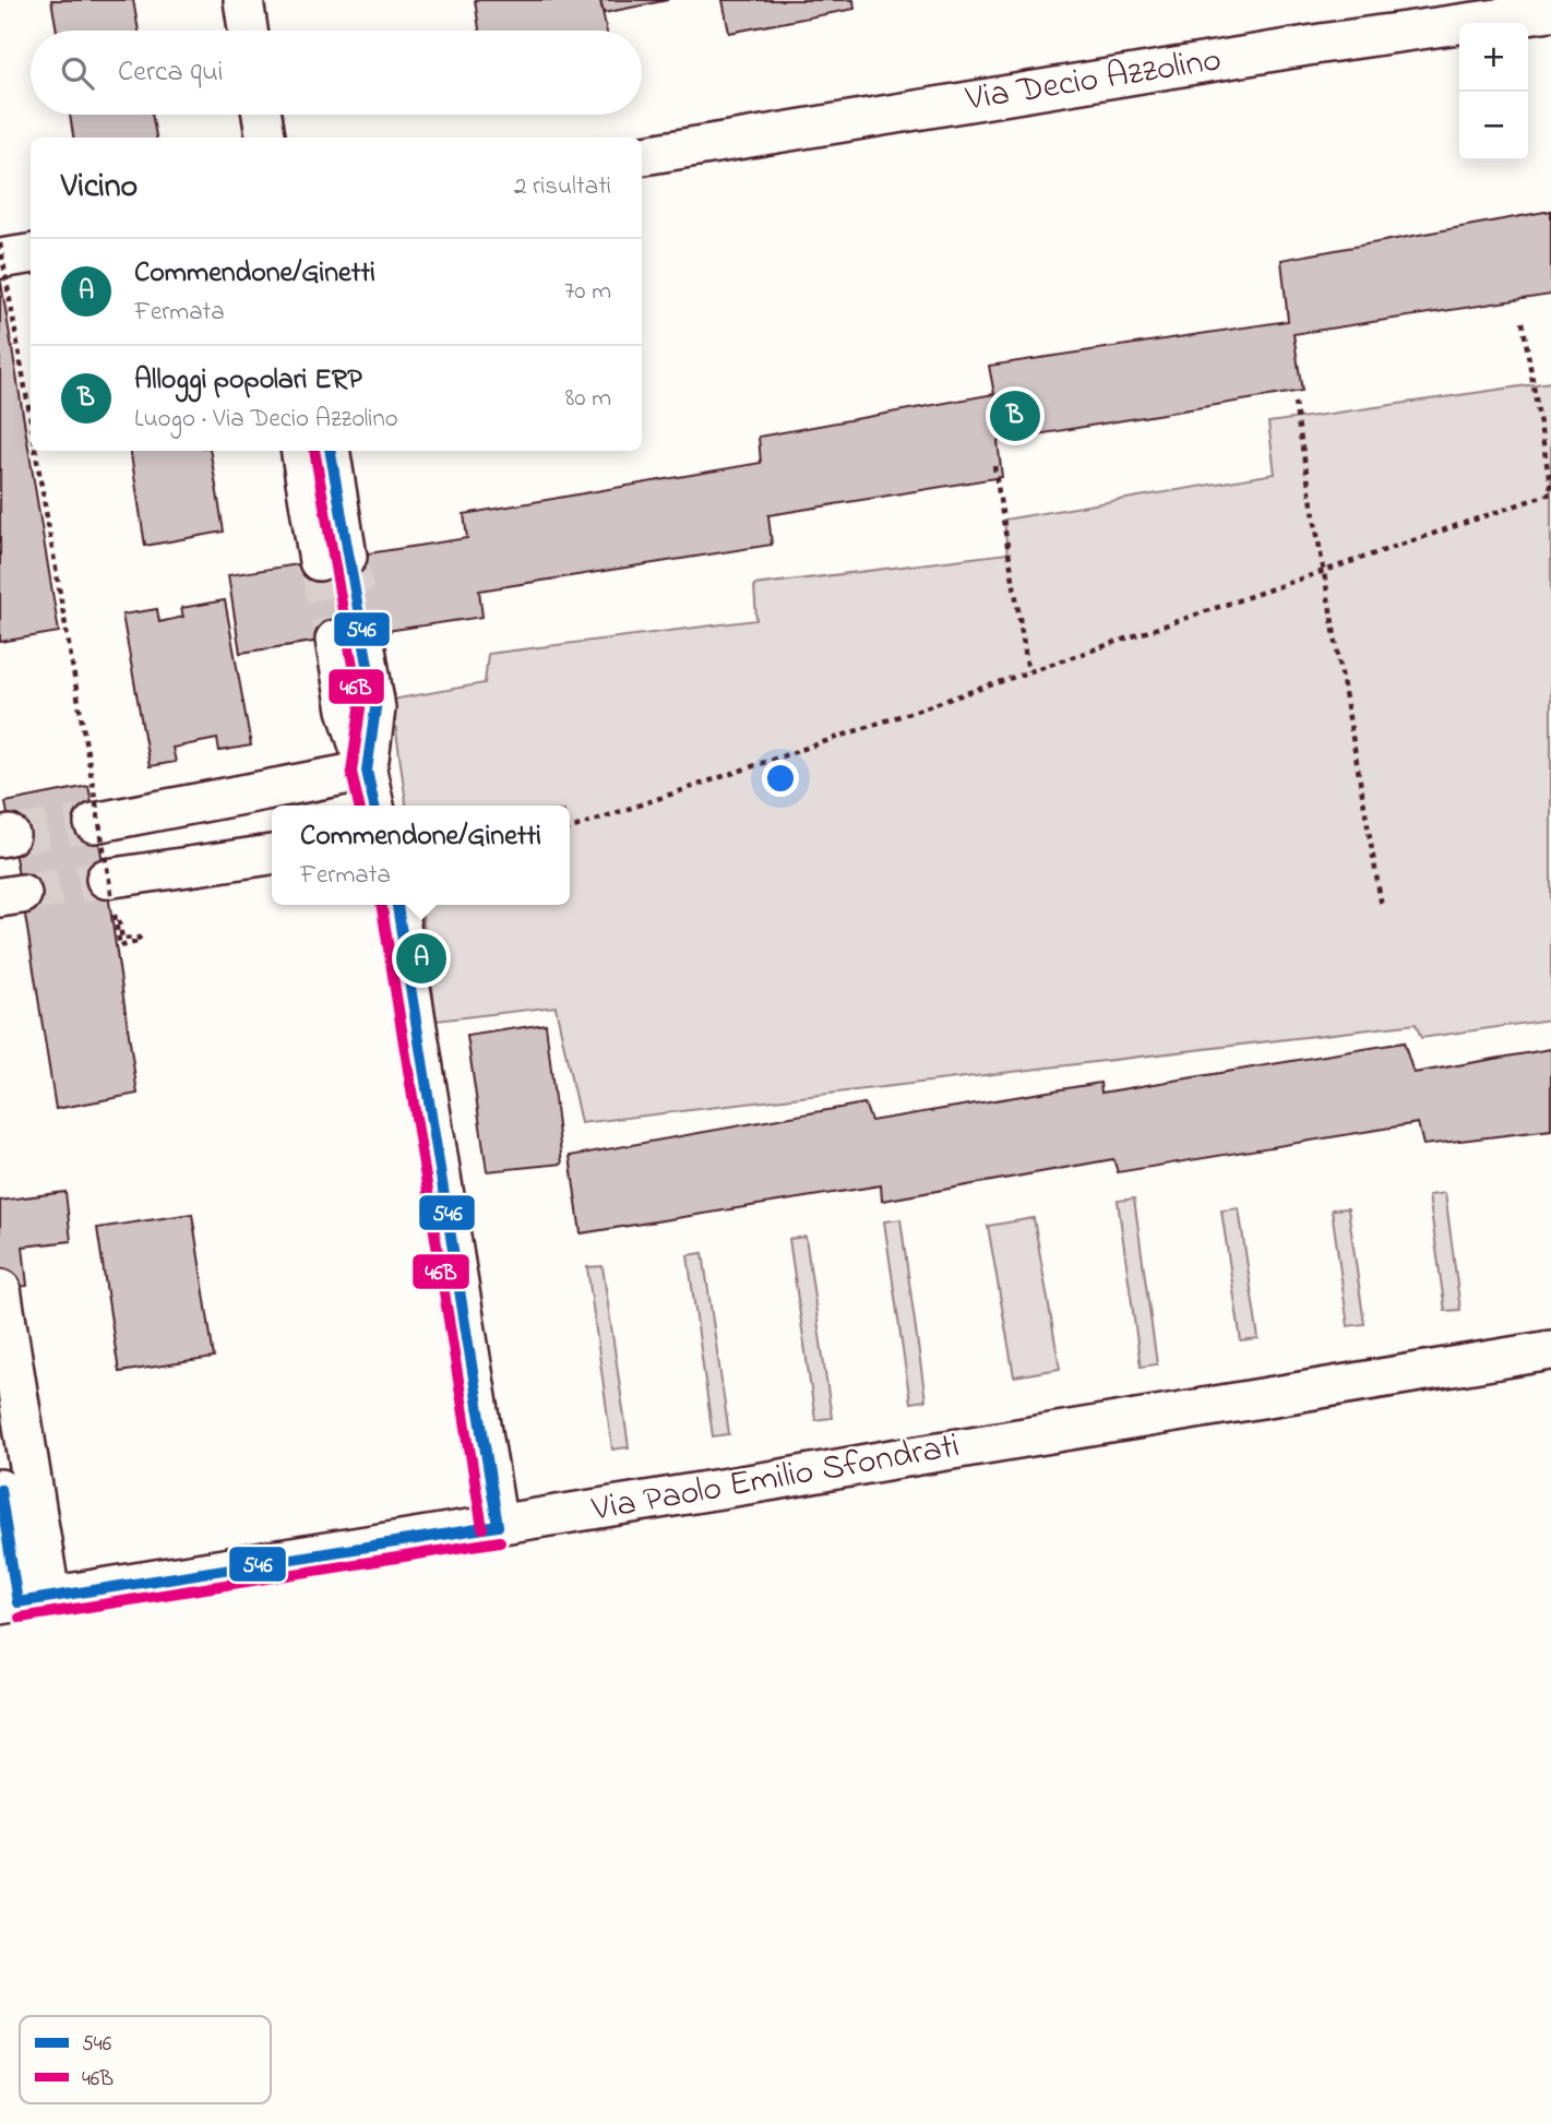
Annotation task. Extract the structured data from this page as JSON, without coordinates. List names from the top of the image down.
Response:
{
  "streets": {
    "street": ["Via Decio Azzolino", "Via Paolo Emilio Sfondrati"]
  },
  "lines": ["transit line 546", "transit line 46B"],
  "legend": ["546", "46B"],
  "page": {
    "map_buttons": ["+", "−"],
    "search": "Cerca qui",
    "heading": ["Vicino", "2 risultati"],
    "list": [
      {
        "mark": "A",
        "name": "Commendone/Ginetti",
        "note": "Fermata",
        "value": "70 m"
      },
      {
        "mark": "B",
        "name": "Alloggi popolari ERP",
        "note": "Luogo · Via Decio Azzolino",
        "value": "80 m"
      }
    ],
    "pins": ["B", "A"],
    "popup": ["Commendone/Ginetti", "Fermata"]
  }
}
